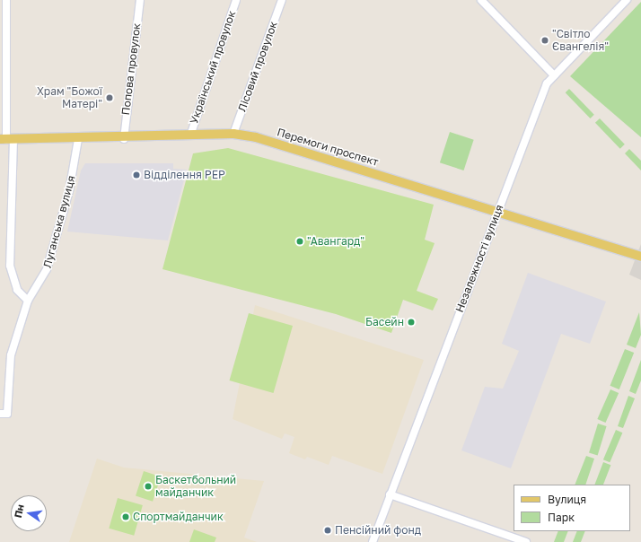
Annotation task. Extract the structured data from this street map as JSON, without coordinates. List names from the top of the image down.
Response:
{
  "streets": {
    "main road": ["Перемоги проспект"],
    "street": [
      "Лісовий провулок",
      "Український провулок",
      "Попова провулок",
      "Луганська вулиця",
      "Незалежності вулиця"
    ]
  },
  "crossings": [
    ["Лісовий провулок", "Перемоги проспект"],
    ["Український провулок", "Перемоги проспект"],
    ["Попова провулок", "Перемоги проспект"],
    ["Перемоги проспект", "Луганська вулиця"],
    ["Перемоги проспект", "Незалежності вулиця"]
  ],
  "places": [
    "\"Світло Євангелія\"",
    "Храм \"Божої Матері\"",
    "Відділення РЕР",
    "\"Авангард\"",
    "Басейн",
    "Баскетбольний майданчик",
    "Спортмайданчик",
    "Пенсійний фонд"
  ],
  "legend": ["Вулиця", "Парк"],
  "north": "left"
}
